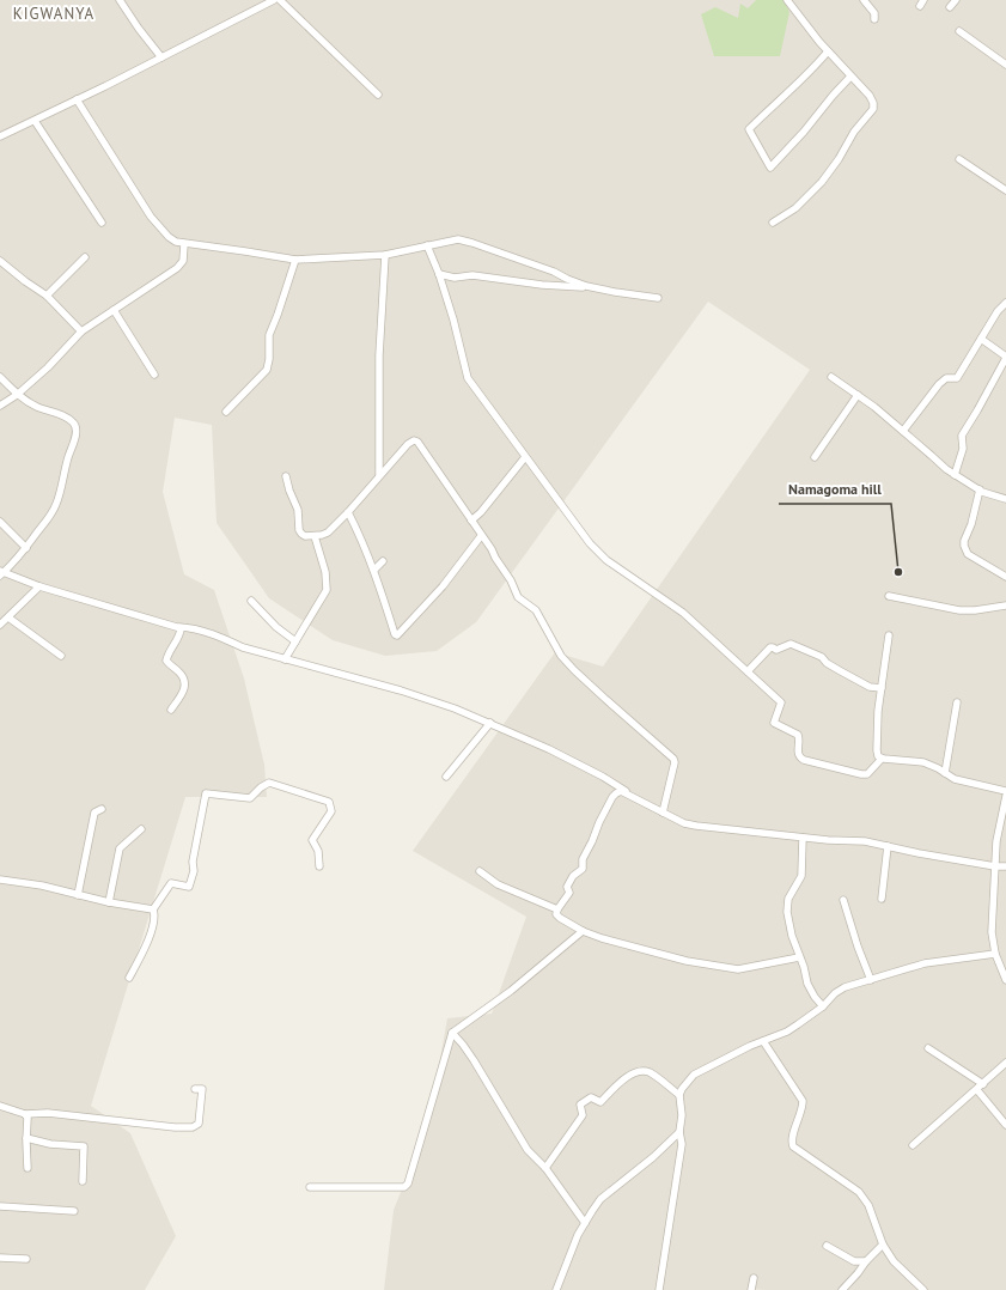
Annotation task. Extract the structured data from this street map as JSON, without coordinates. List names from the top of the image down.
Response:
{
  "districts": ["KIGWANYA"],
  "places": ["Namagoma hill"]
}
